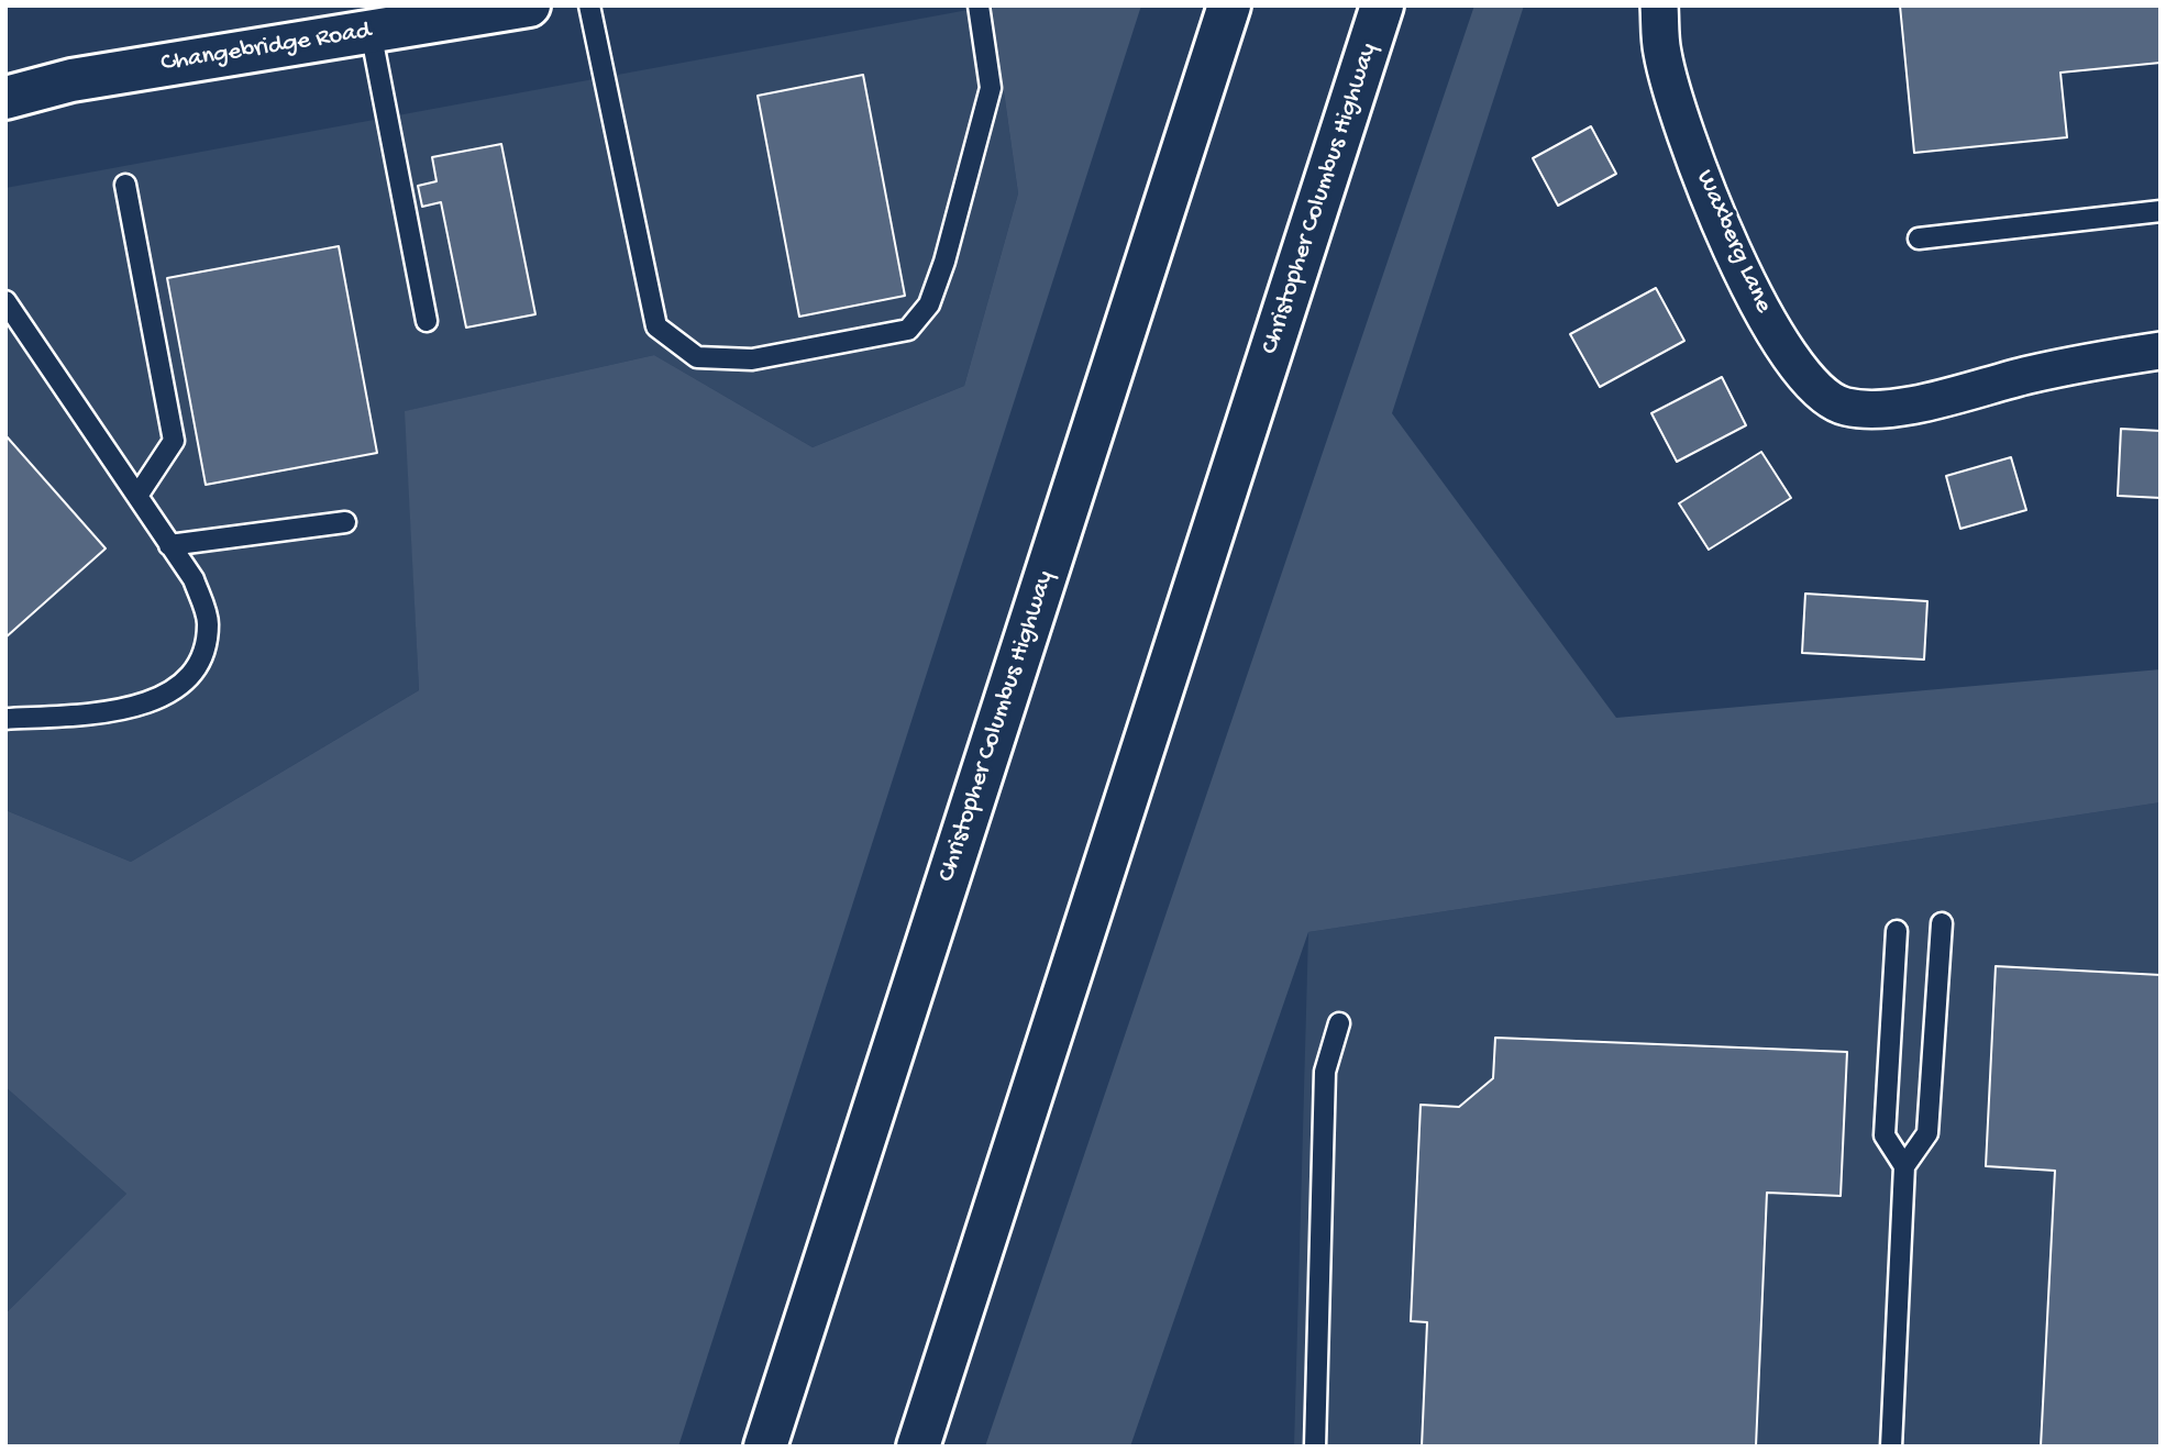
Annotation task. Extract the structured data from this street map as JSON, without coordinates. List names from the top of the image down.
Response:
{
  "streets": {
    "main road": ["Changebridge Road", "Christopher Columbus Highway"],
    "street": ["Waxberg Lane"]
  }
}
